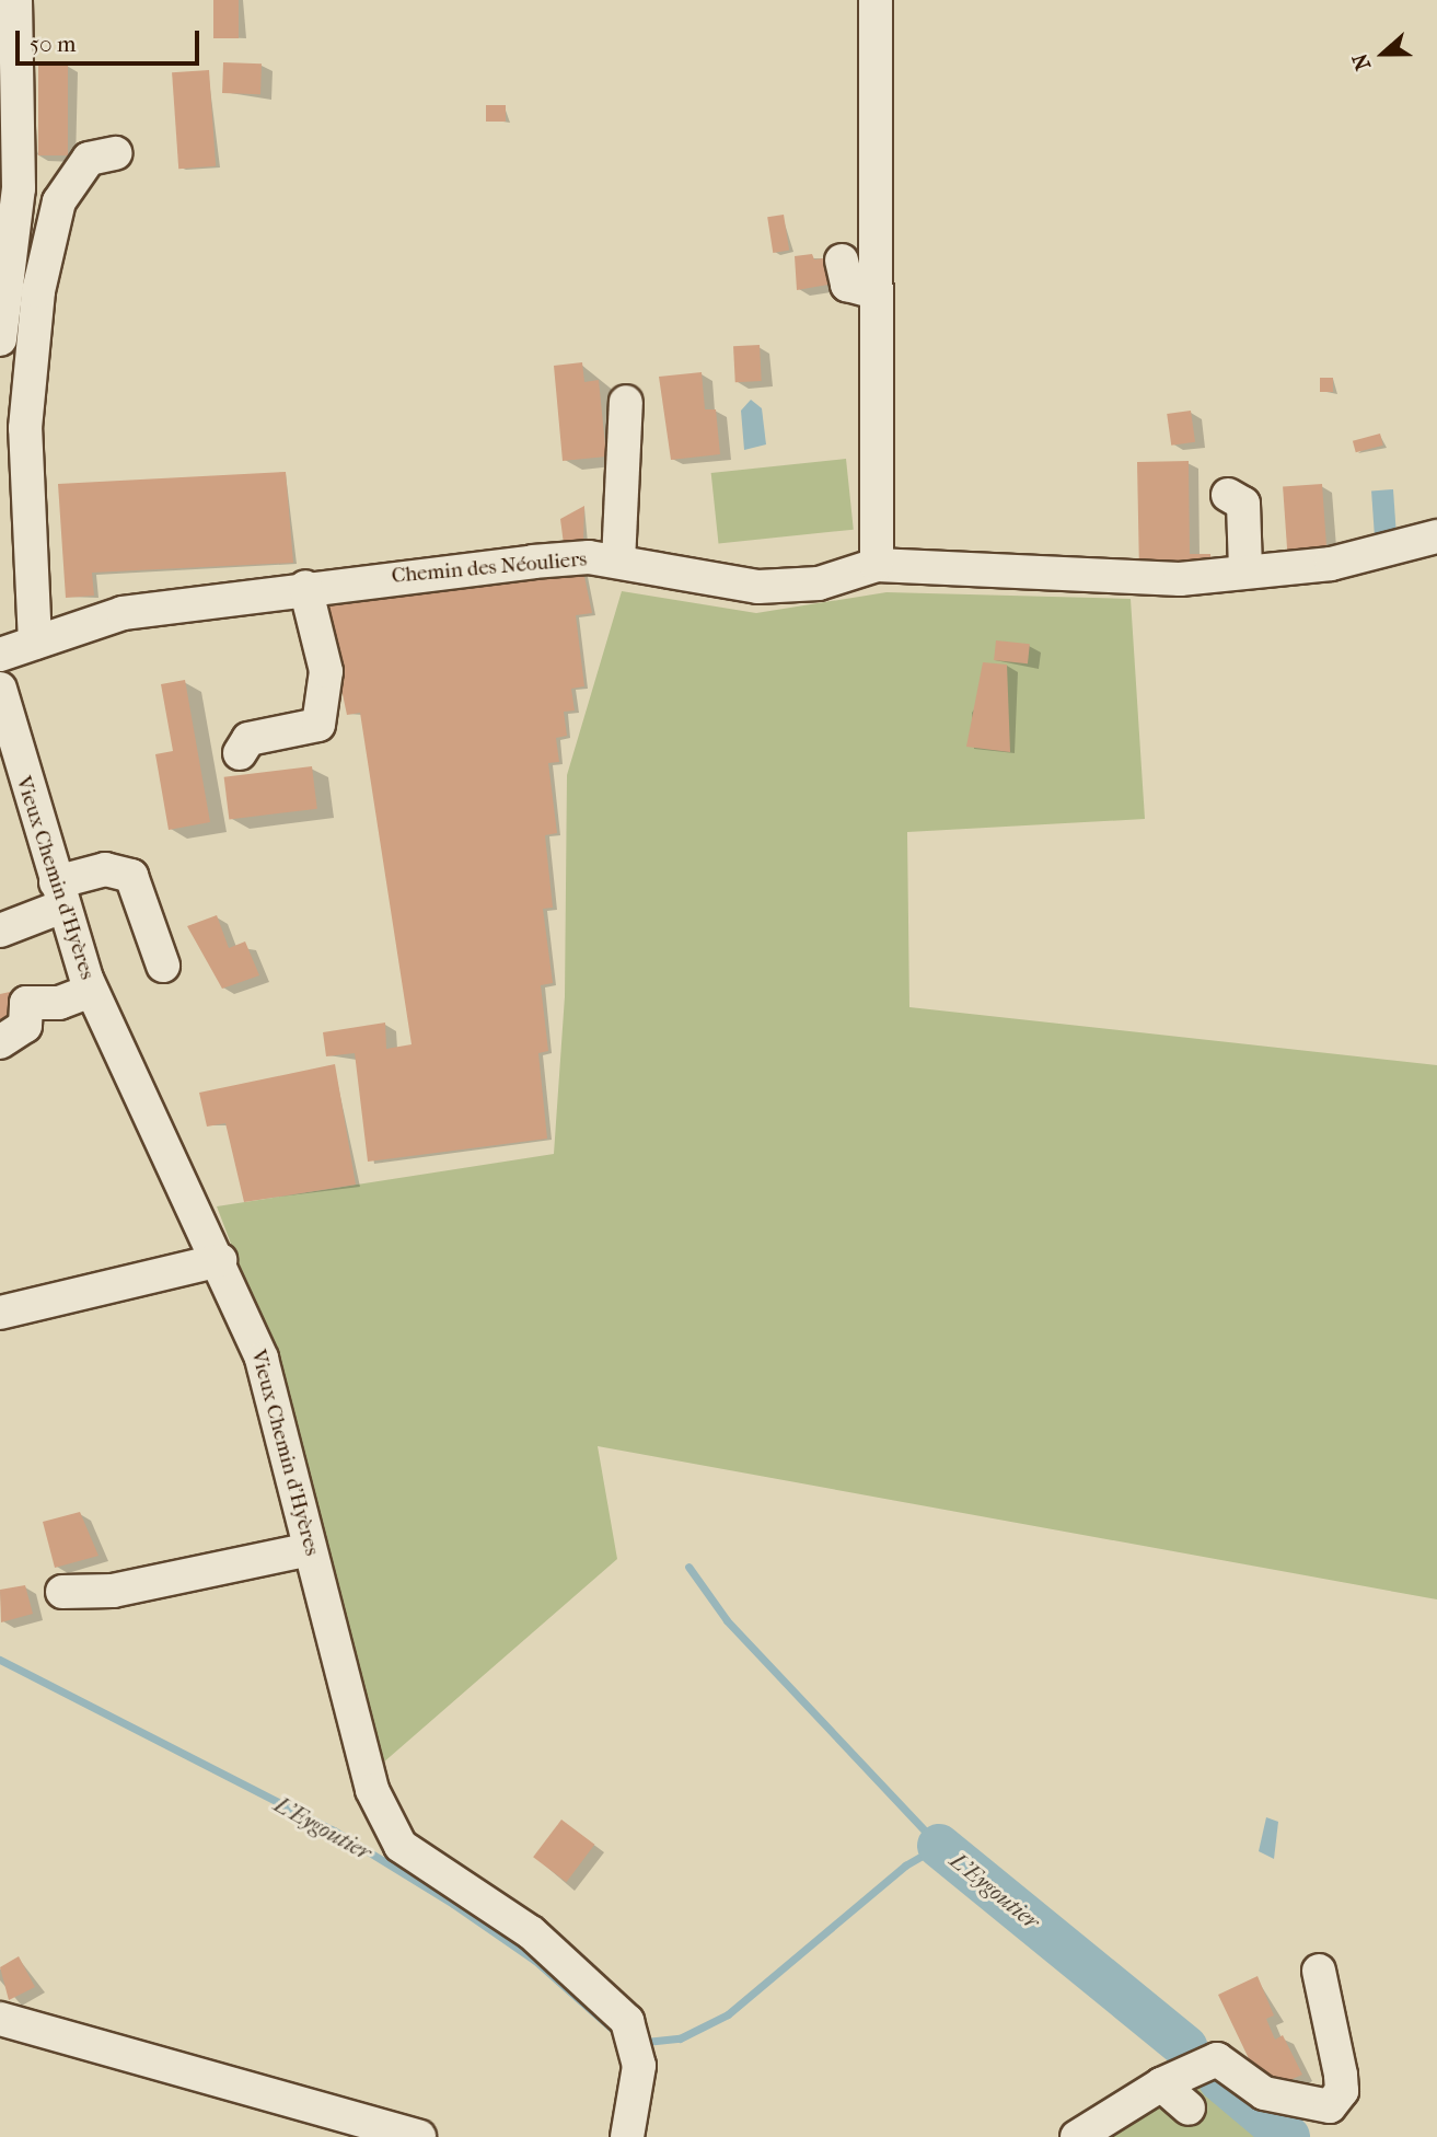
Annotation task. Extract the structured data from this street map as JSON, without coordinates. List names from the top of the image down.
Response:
{
  "streets": {
    "street": ["Chemin des Néouliers", "Vieux Chemin d'Hyères"]
  },
  "water": ["L'Eygoutier"],
  "scale_bar": "50 m",
  "north": "left"
}
